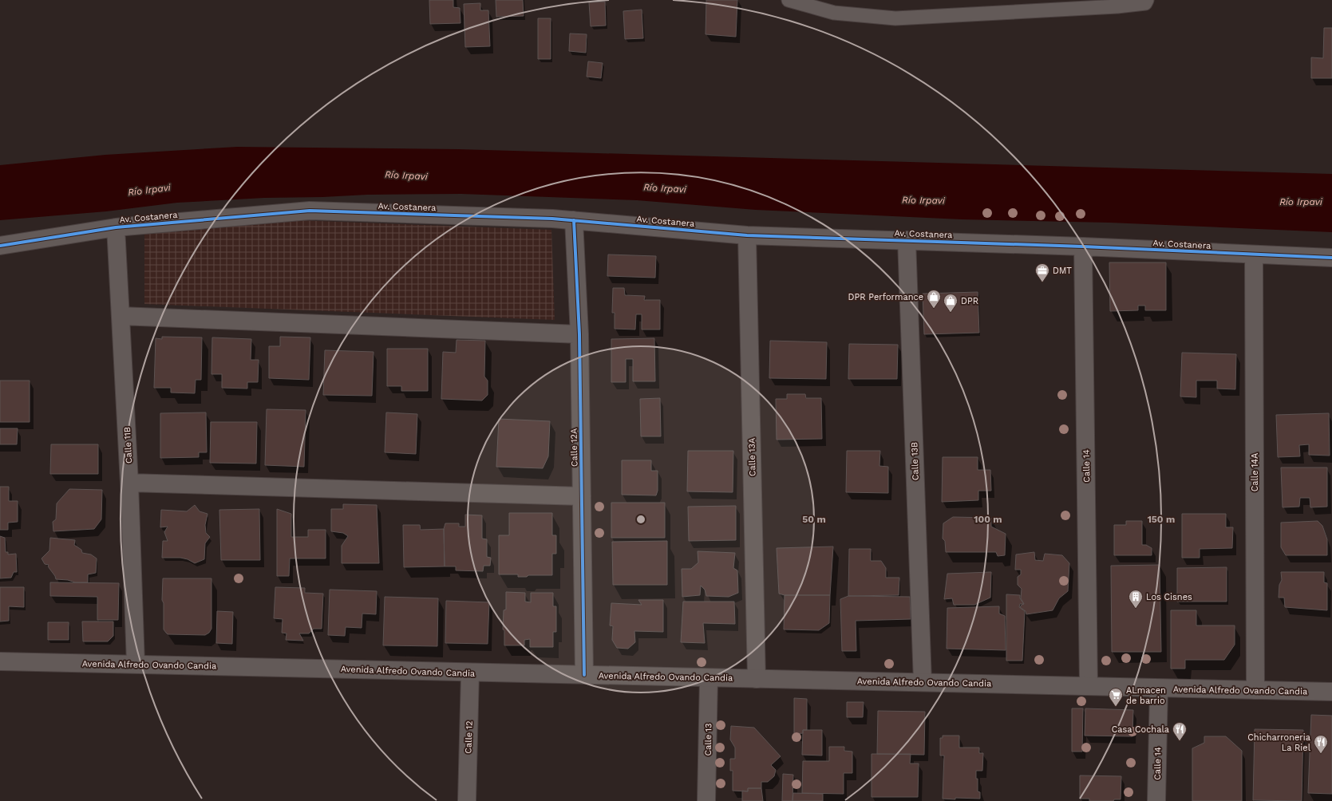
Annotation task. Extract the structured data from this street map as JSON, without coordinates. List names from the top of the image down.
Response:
{
  "streets": {
    "street": [
      "Av. Costanera",
      "Calle 11B",
      "Calle 12A",
      "Calle 13A",
      "Calle 13B",
      "Calle 14",
      "Calle 14A",
      "Avenida Alfredo Ovando Candia",
      "Calle 12",
      "Calle 13"
    ]
  },
  "crossings": [
    ["Av. Costanera", "Calle 11B"],
    ["Av. Costanera", "Calle 12A"],
    ["Av. Costanera", "Calle 13A"],
    ["Av. Costanera", "Calle 13B"],
    ["Av. Costanera", "Calle 14"],
    ["Av. Costanera", "Calle 14A"],
    ["Calle 11B", "Avenida Alfredo Ovando Candia"],
    ["Calle 12A", "Avenida Alfredo Ovando Candia"],
    ["Calle 13A", "Avenida Alfredo Ovando Candia"],
    ["Calle 13B", "Avenida Alfredo Ovando Candia"],
    ["Calle 14", "Avenida Alfredo Ovando Candia"],
    ["Calle 14A", "Avenida Alfredo Ovando Candia"],
    ["Avenida Alfredo Ovando Candia", "Calle 12"],
    ["Avenida Alfredo Ovando Candia", "Calle 13"]
  ],
  "water": ["Río Irpavi"],
  "places": {
    "office": ["DMT"],
    "shop": ["DPR Performance", "DPR"],
    "building": ["Los Cisnes"],
    "supermarket": ["ALmacen de barrio"],
    "restaurant": ["Casa Cochala", "Chicharroneria La Riel"]
  },
  "rings": ["50 m", "100 m", "150 m"]
}
